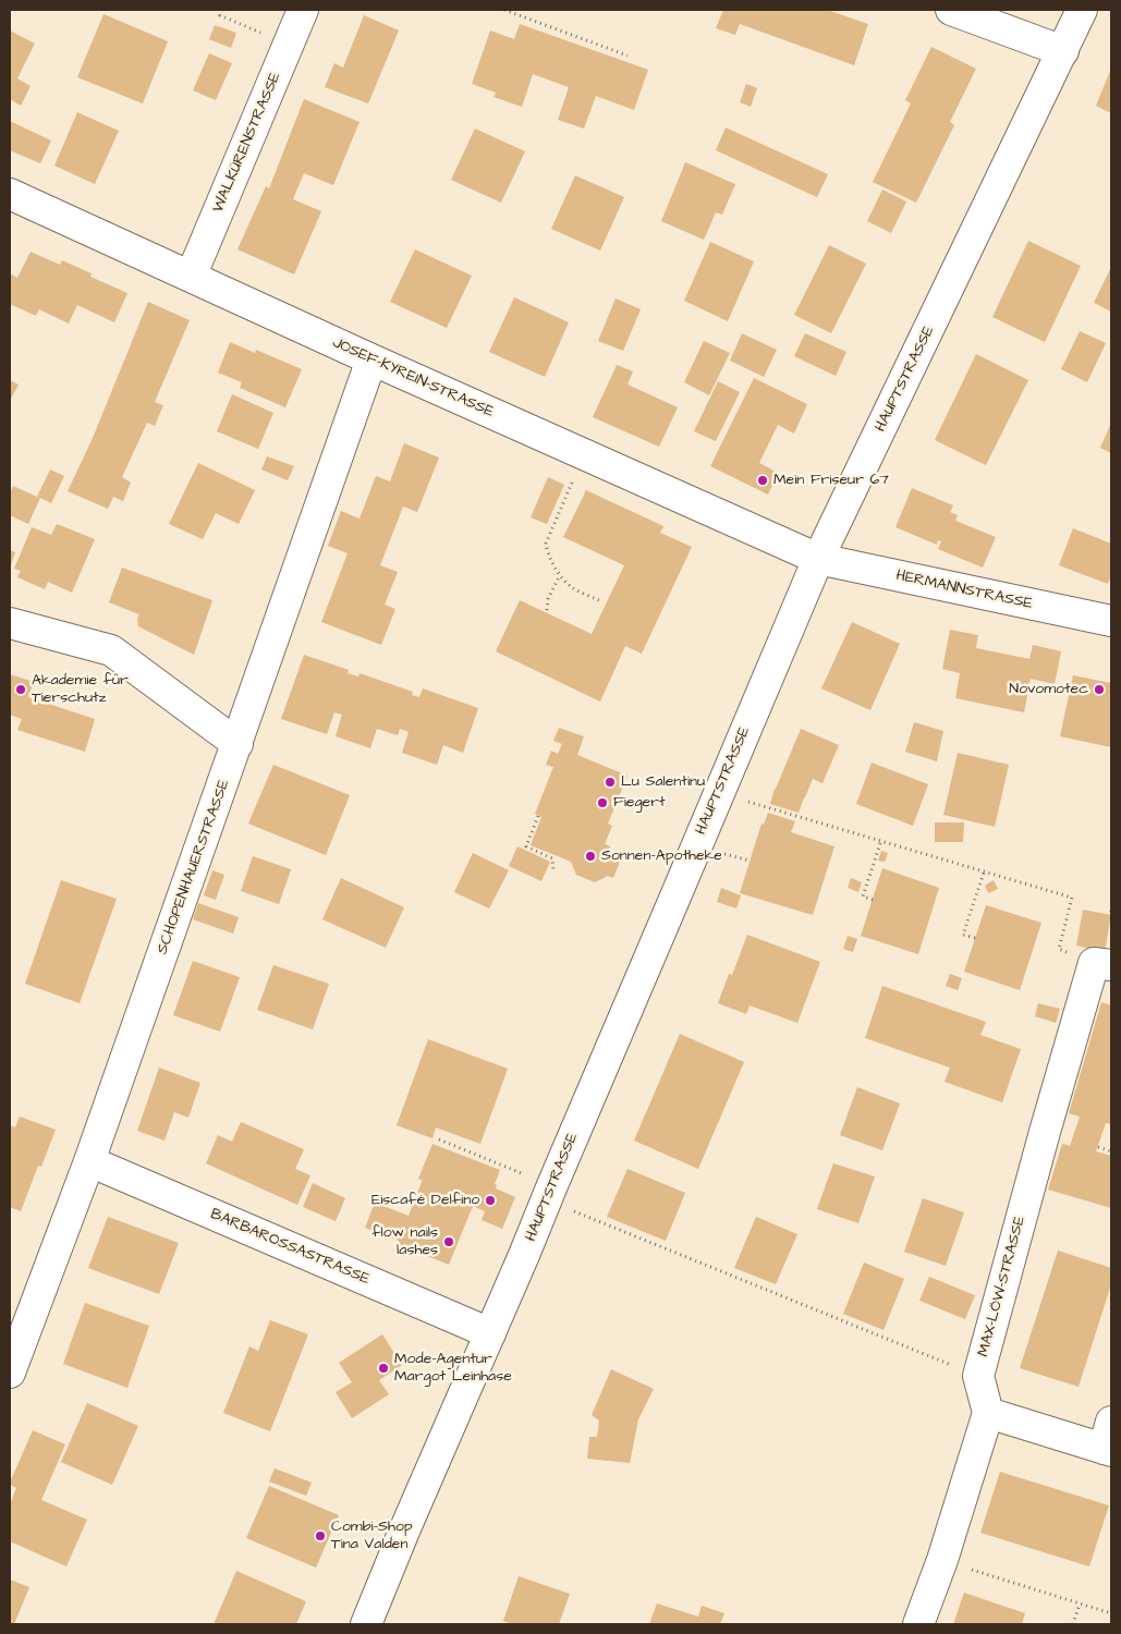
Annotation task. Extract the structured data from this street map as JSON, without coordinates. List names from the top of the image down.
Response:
{
  "streets": {
    "street": [
      "WALKÜRENSTRASSE",
      "JOSEF-KYREIN-STRASSE",
      "HAUPTSTRASSE",
      "HERMANNSTRASSE",
      "SCHOPENHAUERSTRASSE",
      "BARBAROSSASTRASSE",
      "MAX-LÖW-STRASSE"
    ]
  },
  "crossings": [
    ["WALKÜRENSTRASSE", "JOSEF-KYREIN-STRASSE"],
    ["JOSEF-KYREIN-STRASSE", "HAUPTSTRASSE"],
    ["JOSEF-KYREIN-STRASSE", "HERMANNSTRASSE"],
    ["JOSEF-KYREIN-STRASSE", "SCHOPENHAUERSTRASSE"],
    ["HAUPTSTRASSE", "HERMANNSTRASSE"],
    ["HAUPTSTRASSE", "BARBAROSSASTRASSE"],
    ["SCHOPENHAUERSTRASSE", "BARBAROSSASTRASSE"]
  ],
  "places": [
    "Mein Friseur 67",
    "Akademie für Tierschutz",
    "Novomotec",
    "Lu Salentinu",
    "Fiegert",
    "Sonnen-Apotheke",
    "Eiscafè Delfino",
    "flow nails lashes",
    "Mode-Agentur Margot Leinhase",
    "Combi-Shop Tina Valden"
  ]
}
